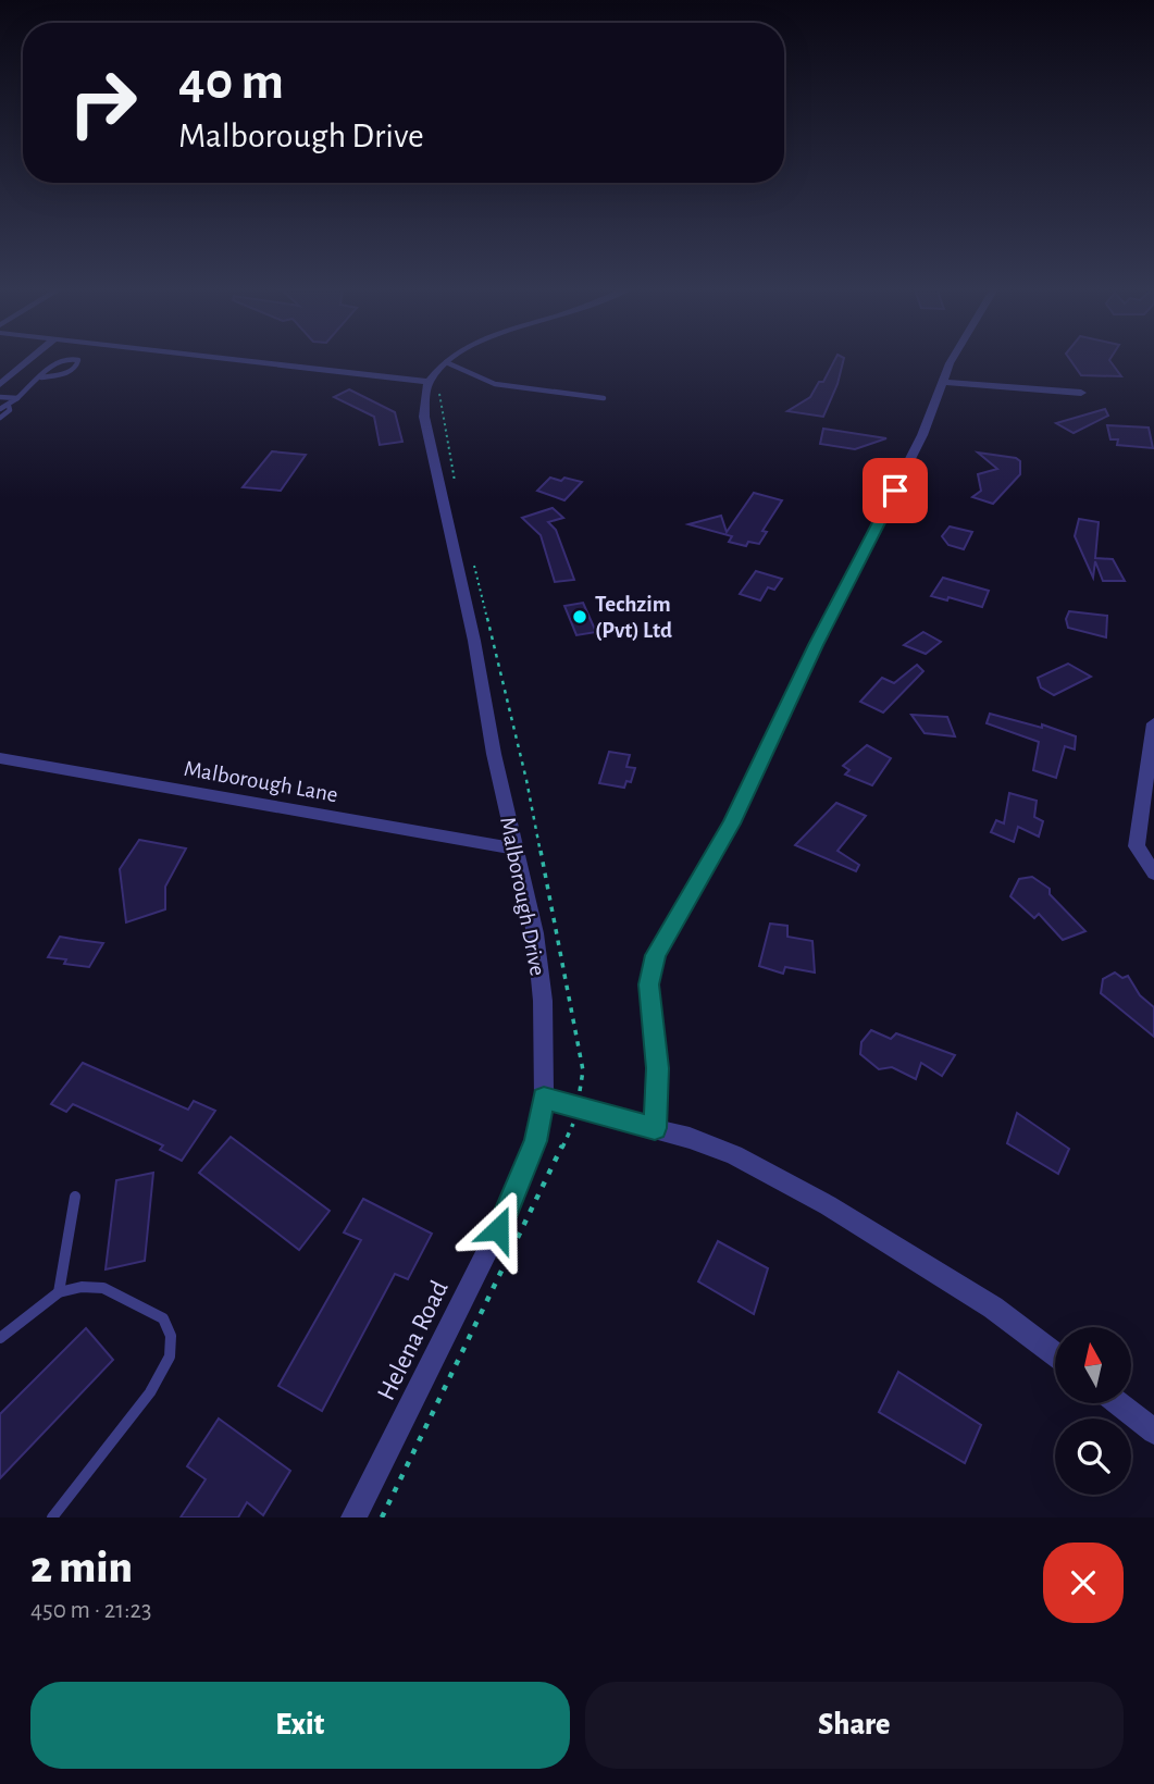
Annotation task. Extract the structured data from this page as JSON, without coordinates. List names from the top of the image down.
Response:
{
  "streets": {
    "street": ["Malborough Lane", "Malborough Drive", "Helena Road"]
  },
  "crossings": [
    ["Malborough Lane", "Malborough Drive"],
    ["Malborough Drive", "Helena Road"]
  ],
  "places": ["Techzim (Pvt) Ltd"],
  "north": "top",
  "page": {
    "turn": ["40 m", "Malborough Drive"],
    "heading": ["2 min", "450 m · 21:23"],
    "buttons": ["Exit", "Share"]
  }
}
